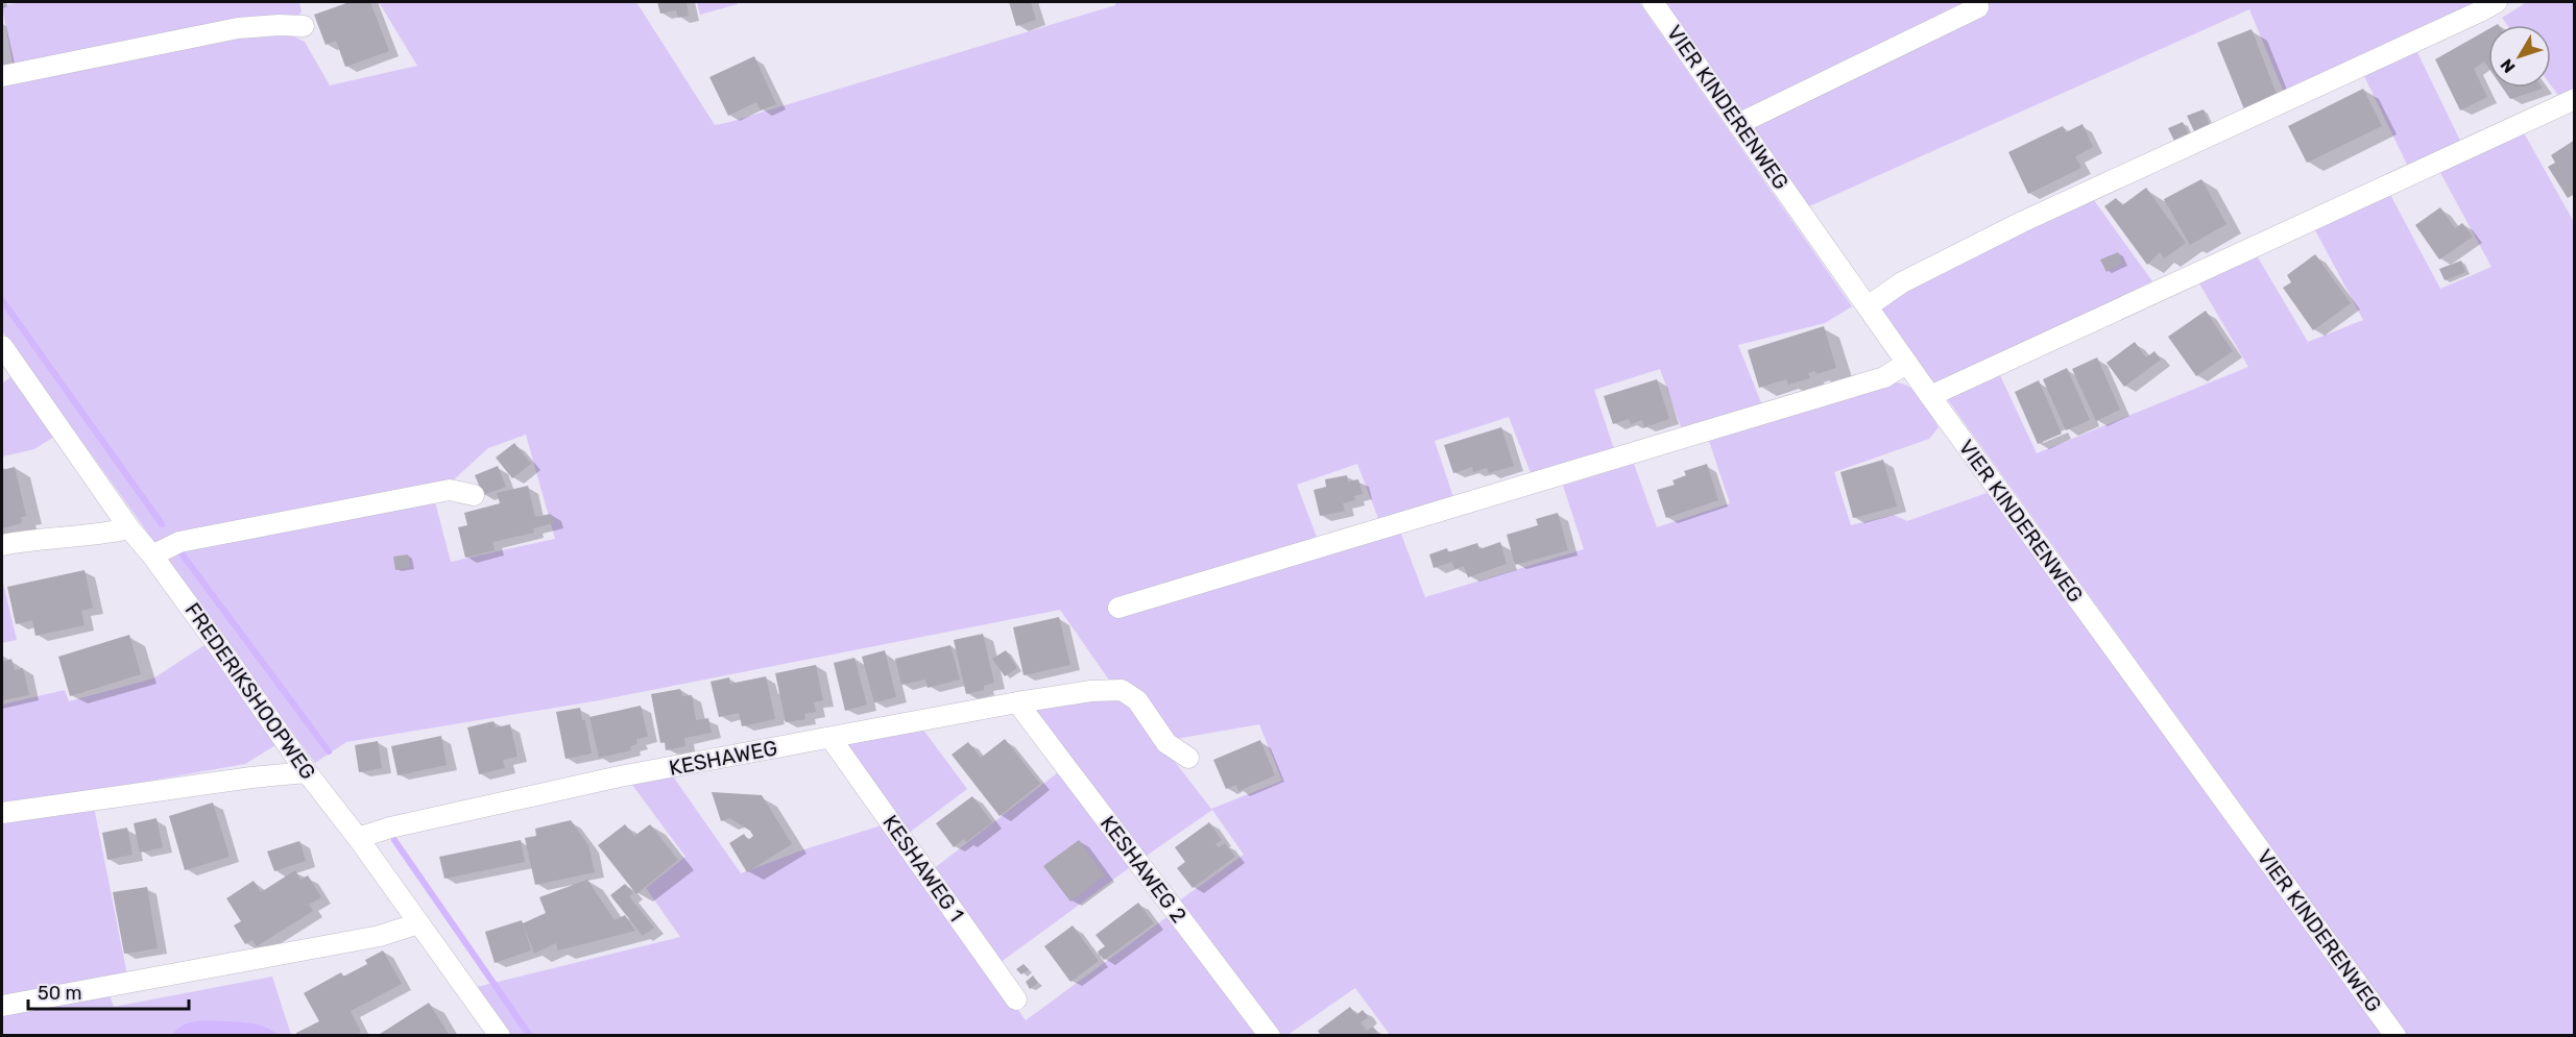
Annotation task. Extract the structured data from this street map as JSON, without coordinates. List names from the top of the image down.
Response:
{
  "streets": {
    "street": [
      "VIER KINDERENWEG",
      "FREDERIKSHOOPWEG",
      "KESHAWEG",
      "KESHAWEG 1",
      "KESHAWEG 2"
    ]
  },
  "crossings": [
    ["FREDERIKSHOOPWEG", "KESHAWEG"],
    ["KESHAWEG", "KESHAWEG 1"],
    ["KESHAWEG", "KESHAWEG 2"]
  ],
  "scale_bar": "50 m",
  "north": "bottom left"
}
